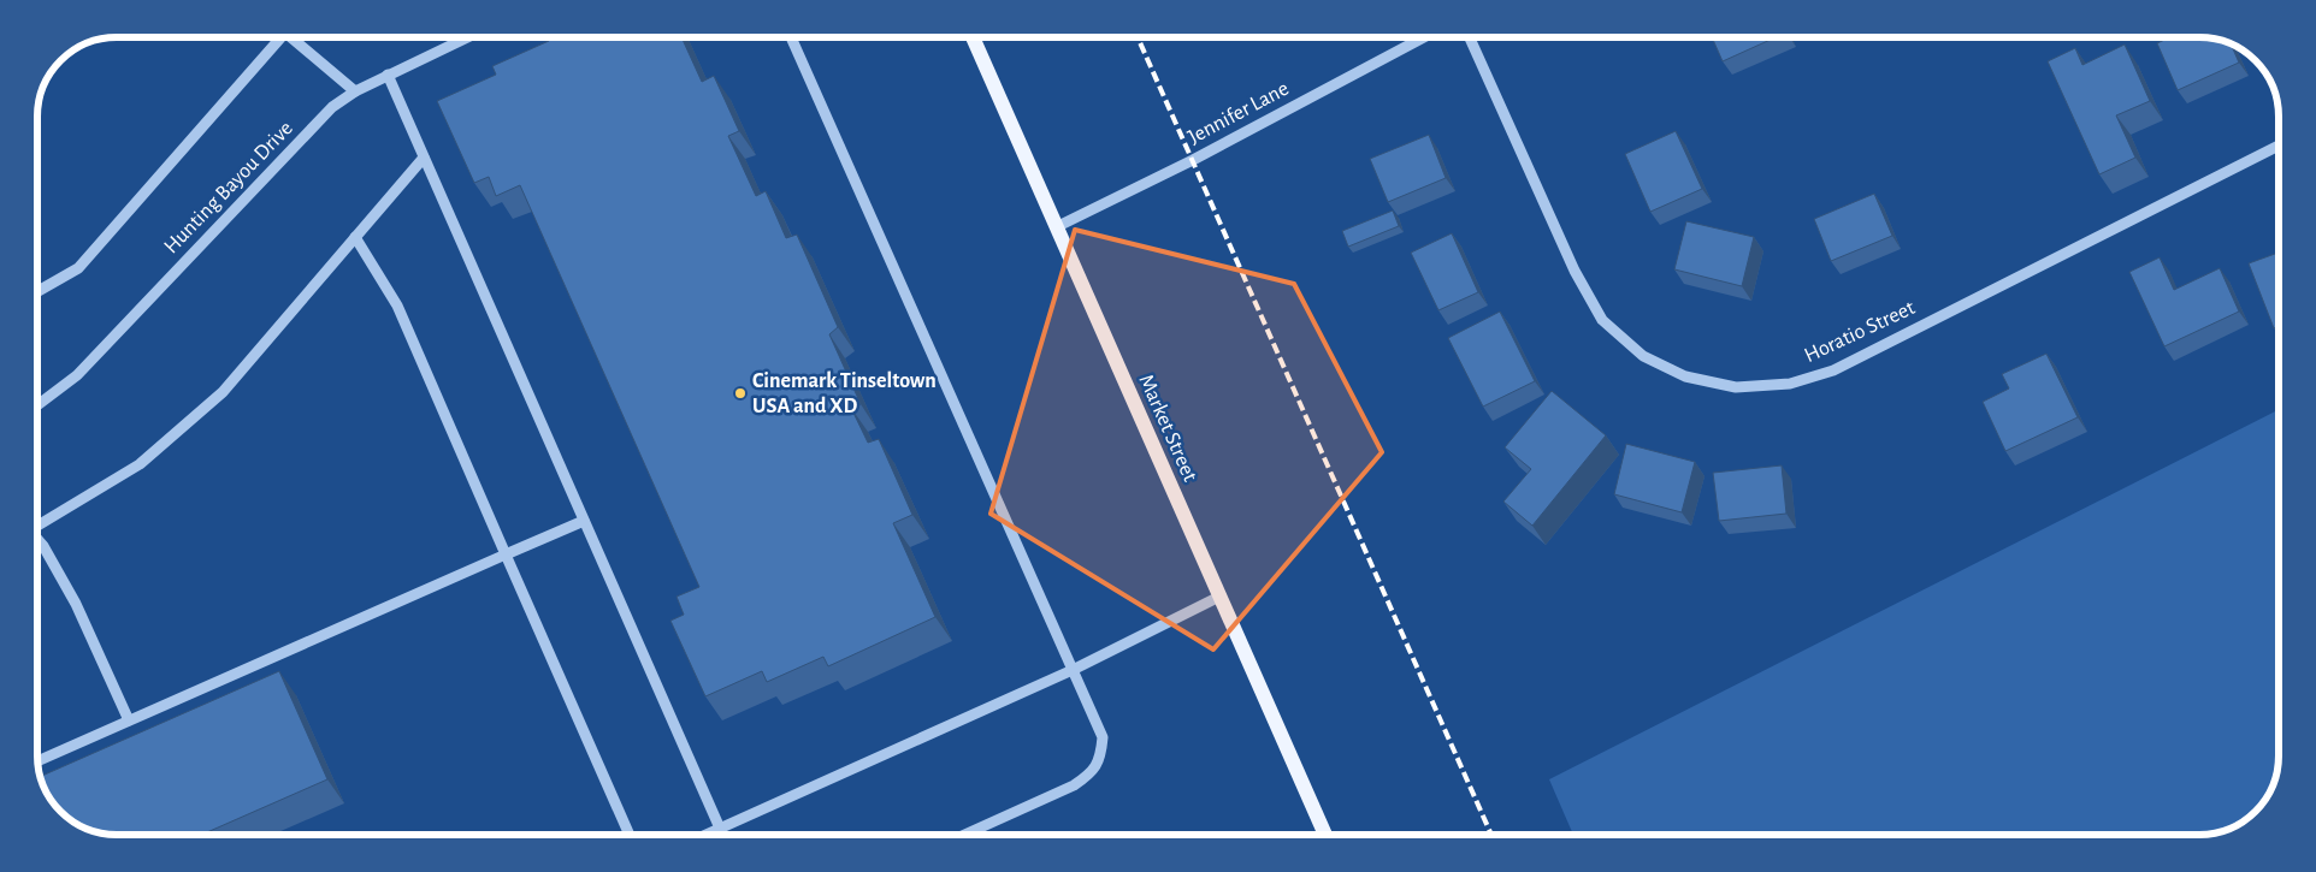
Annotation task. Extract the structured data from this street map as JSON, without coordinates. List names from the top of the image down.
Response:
{
  "streets": {
    "main road": ["Market Street"],
    "street": ["Jennifer Lane", "Hunting Bayou Drive", "Horatio Street"]
  },
  "crossings": [
    ["Jennifer Lane", "Market Street"]
  ],
  "places": ["Cinemark Tinseltown USA and XD"]
}
